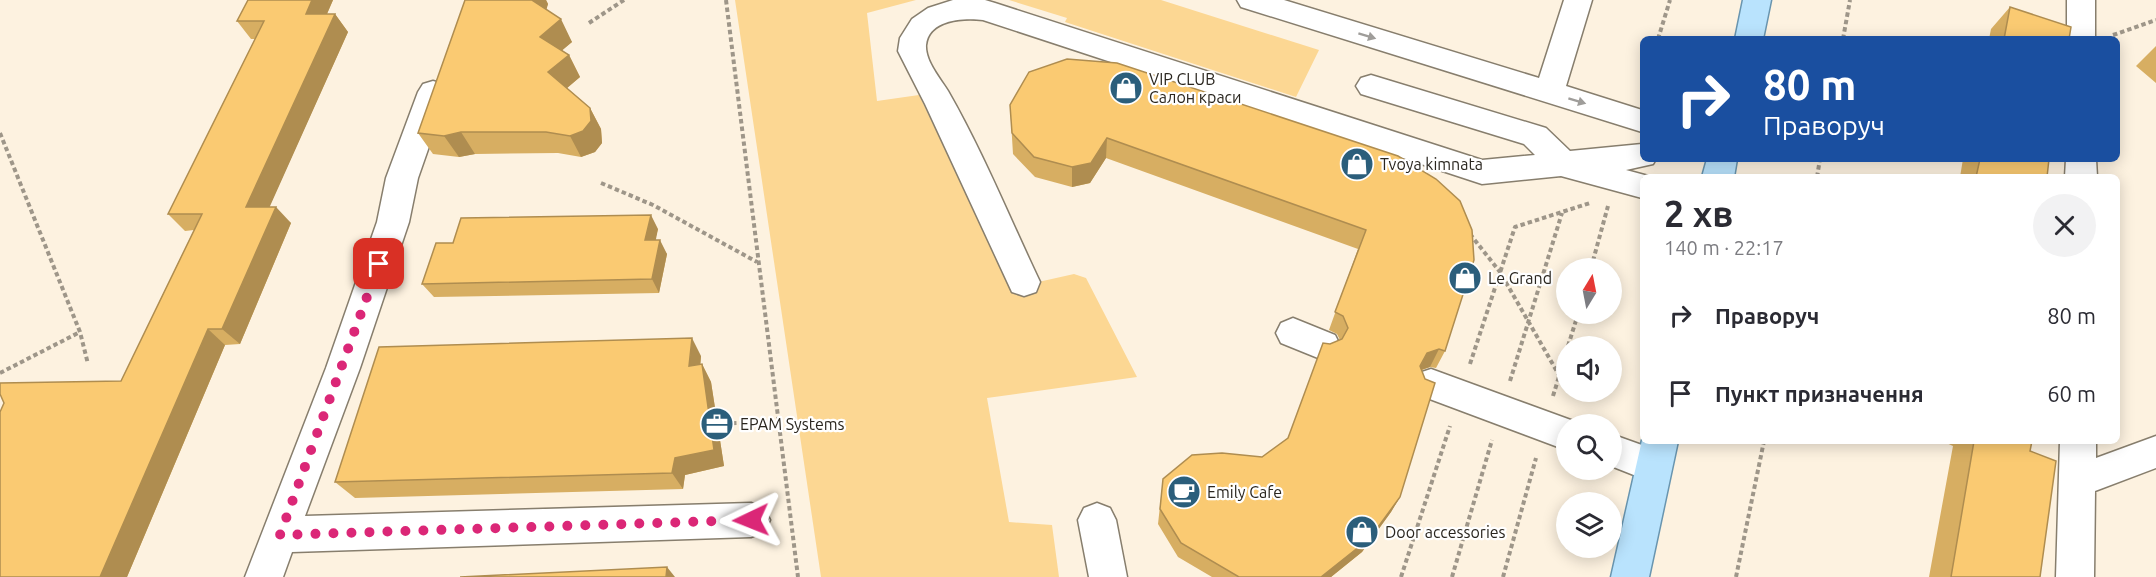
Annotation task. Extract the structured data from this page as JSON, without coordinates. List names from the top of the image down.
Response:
{
  "places": {
    "shop": [
      "VIP CLUB Салон краси",
      "Tvoya kimnata",
      "Le Grand",
      "Door accessories"
    ],
    "office": ["EPAM Systems"],
    "cafe": ["Emily Cafe"]
  },
  "north": "top",
  "page": {
    "turn": ["80 m", "Праворуч"],
    "heading": ["2 хв", "140 m · 22:17"],
    "list": [
      {
        "name": "Праворуч",
        "value": "80 m"
      },
      {
        "name": "Пункт призначення",
        "value": "60 m"
      }
    ]
  }
}
